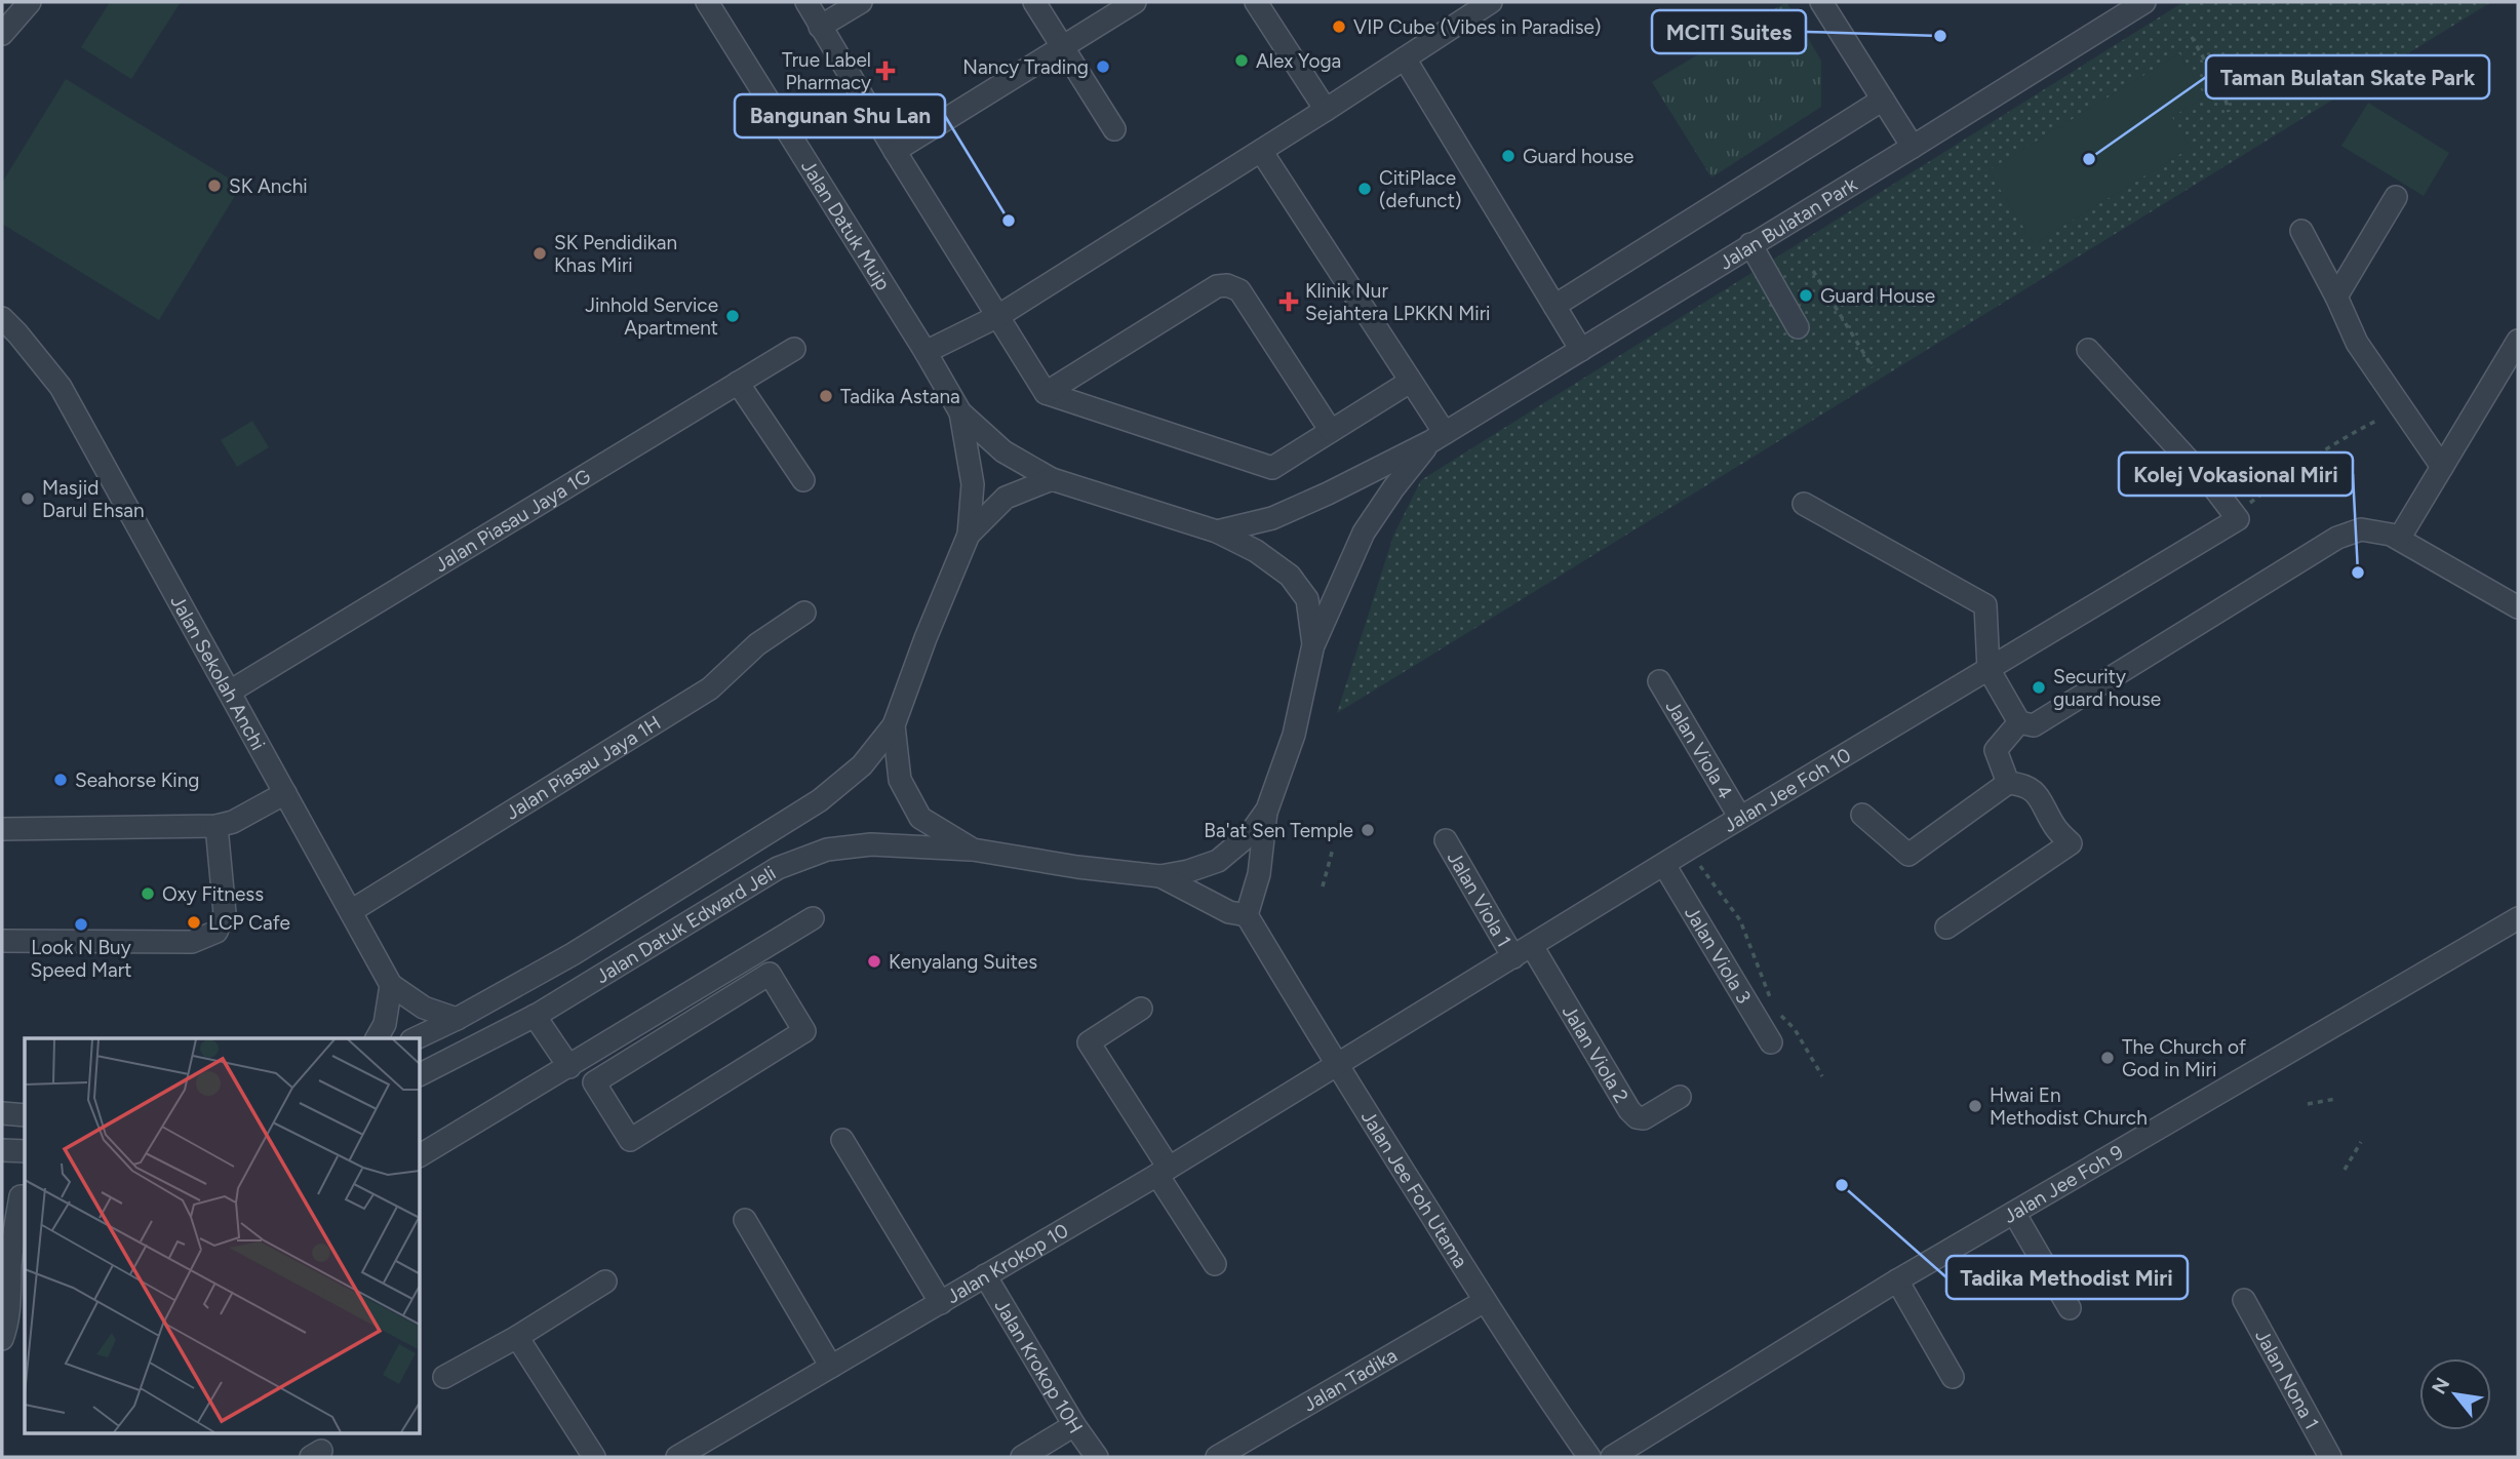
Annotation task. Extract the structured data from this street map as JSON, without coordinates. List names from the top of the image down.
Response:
{
  "streets": {
    "street": [
      "Jalan Bulatan Park",
      "Jalan Datuk Muip",
      "Jalan Piasau Jaya 1G",
      "Jalan Sekolah Anchi",
      "Jalan Viola 4",
      "Jalan Piasau Jaya 1H",
      "Jalan Jee Foh 10",
      "Jalan Viola 1",
      "Jalan Datuk Edward Jeli",
      "Jalan Viola 3",
      "Jalan Viola 2",
      "Jalan Jee Foh 9",
      "Jalan Jee Foh Utama",
      "Jalan Krokop 10",
      "Jalan Krokop 10H",
      "Jalan Tadika",
      "Jalan Nona 1"
    ]
  },
  "crossings": [
    ["Jalan Piasau Jaya 1G", "Jalan Sekolah Anchi"],
    ["Jalan Sekolah Anchi", "Jalan Piasau Jaya 1H"],
    ["Jalan Viola 4", "Jalan Jee Foh 10"],
    ["Jalan Jee Foh 10", "Jalan Viola 1"],
    ["Jalan Jee Foh 10", "Jalan Viola 3"],
    ["Jalan Jee Foh 10", "Jalan Viola 2"],
    ["Jalan Jee Foh 10", "Jalan Jee Foh Utama"],
    ["Jalan Jee Foh 10", "Jalan Krokop 10"],
    ["Jalan Viola 1", "Jalan Viola 2"],
    ["Jalan Jee Foh Utama", "Jalan Krokop 10"],
    ["Jalan Jee Foh Utama", "Jalan Tadika"],
    ["Jalan Krokop 10", "Jalan Krokop 10H"]
  ],
  "places": {
    "other": [
      "VIP Cube (Vibes in Paradise)",
      "MCITI Suites",
      "Alex Yoga",
      "Nancy Trading",
      "Guard house",
      "Taman Bulatan Skate Park",
      "SK Anchi",
      "CitiPlace (defunct)",
      "Bangunan Shu Lan",
      "SK Pendidikan Khas Miri",
      "Guard House",
      "Jinhold Service Apartment",
      "Tadika Astana",
      "Masjid Darul Ehsan",
      "Kolej Vokasional Miri",
      "Security guard house",
      "Seahorse King",
      "Ba'at Sen Temple",
      "Oxy Fitness",
      "LCP Cafe",
      "Look N Buy Speed Mart",
      "Kenyalang Suites",
      "The Church of God in Miri",
      "Hwai En Methodist Church",
      "Tadika Methodist Miri"
    ],
    "health": ["True Label Pharmacy", "Klinik Nur Sejahtera LPKKN Miri"]
  },
  "north": "top left"
}
